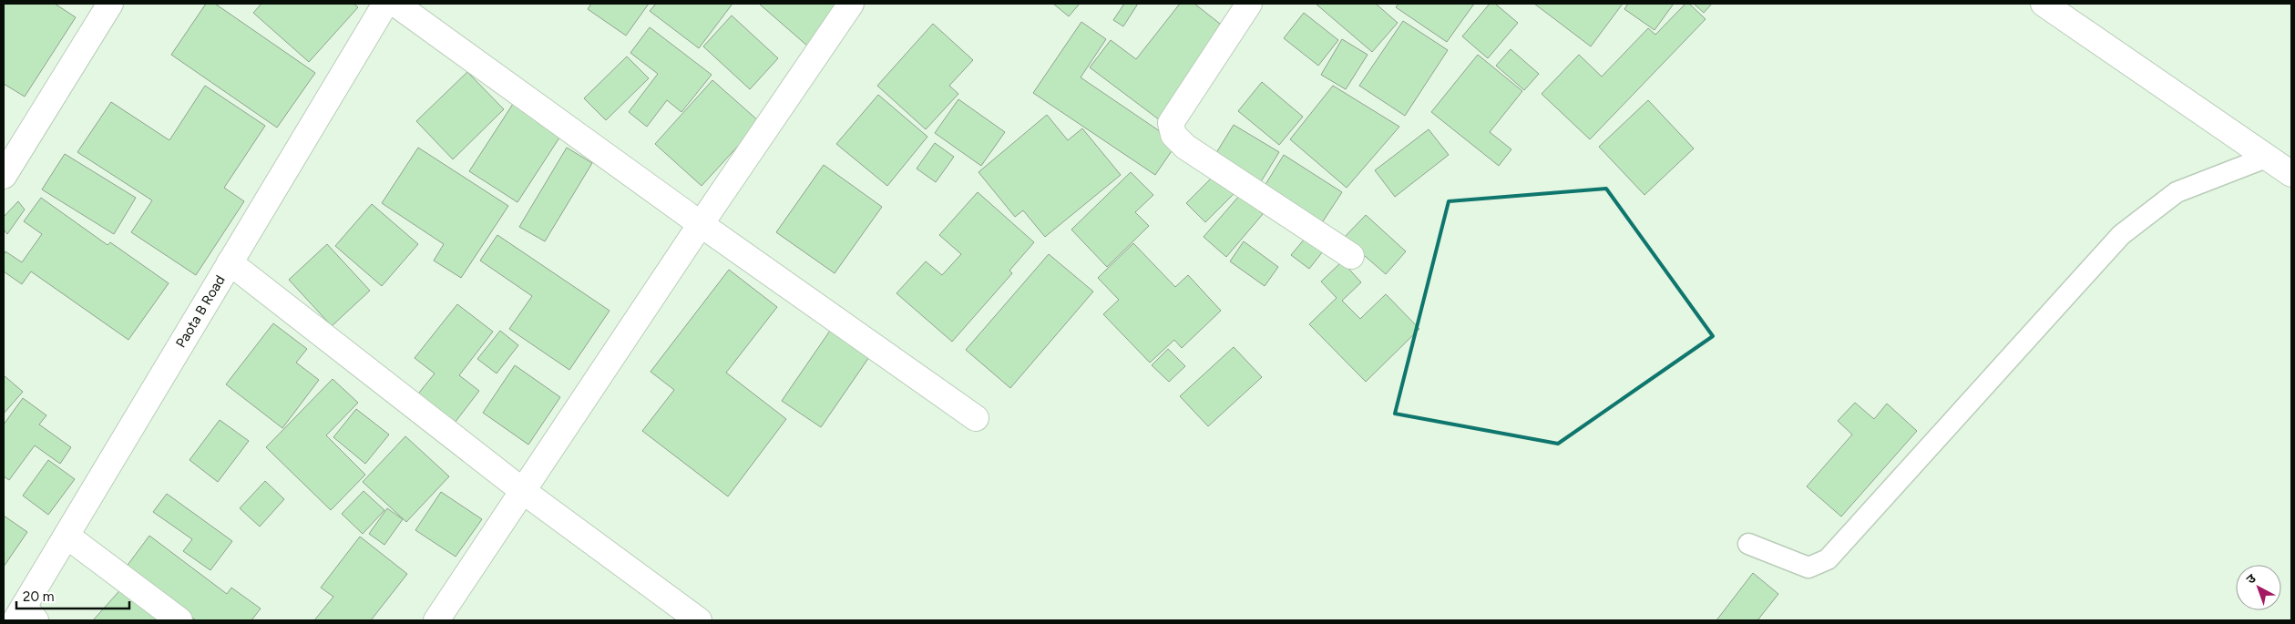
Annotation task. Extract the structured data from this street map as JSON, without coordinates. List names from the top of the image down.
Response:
{
  "streets": {
    "street": ["Paota B Road"]
  },
  "scale_bar": "20 m",
  "north": "top left"
}
